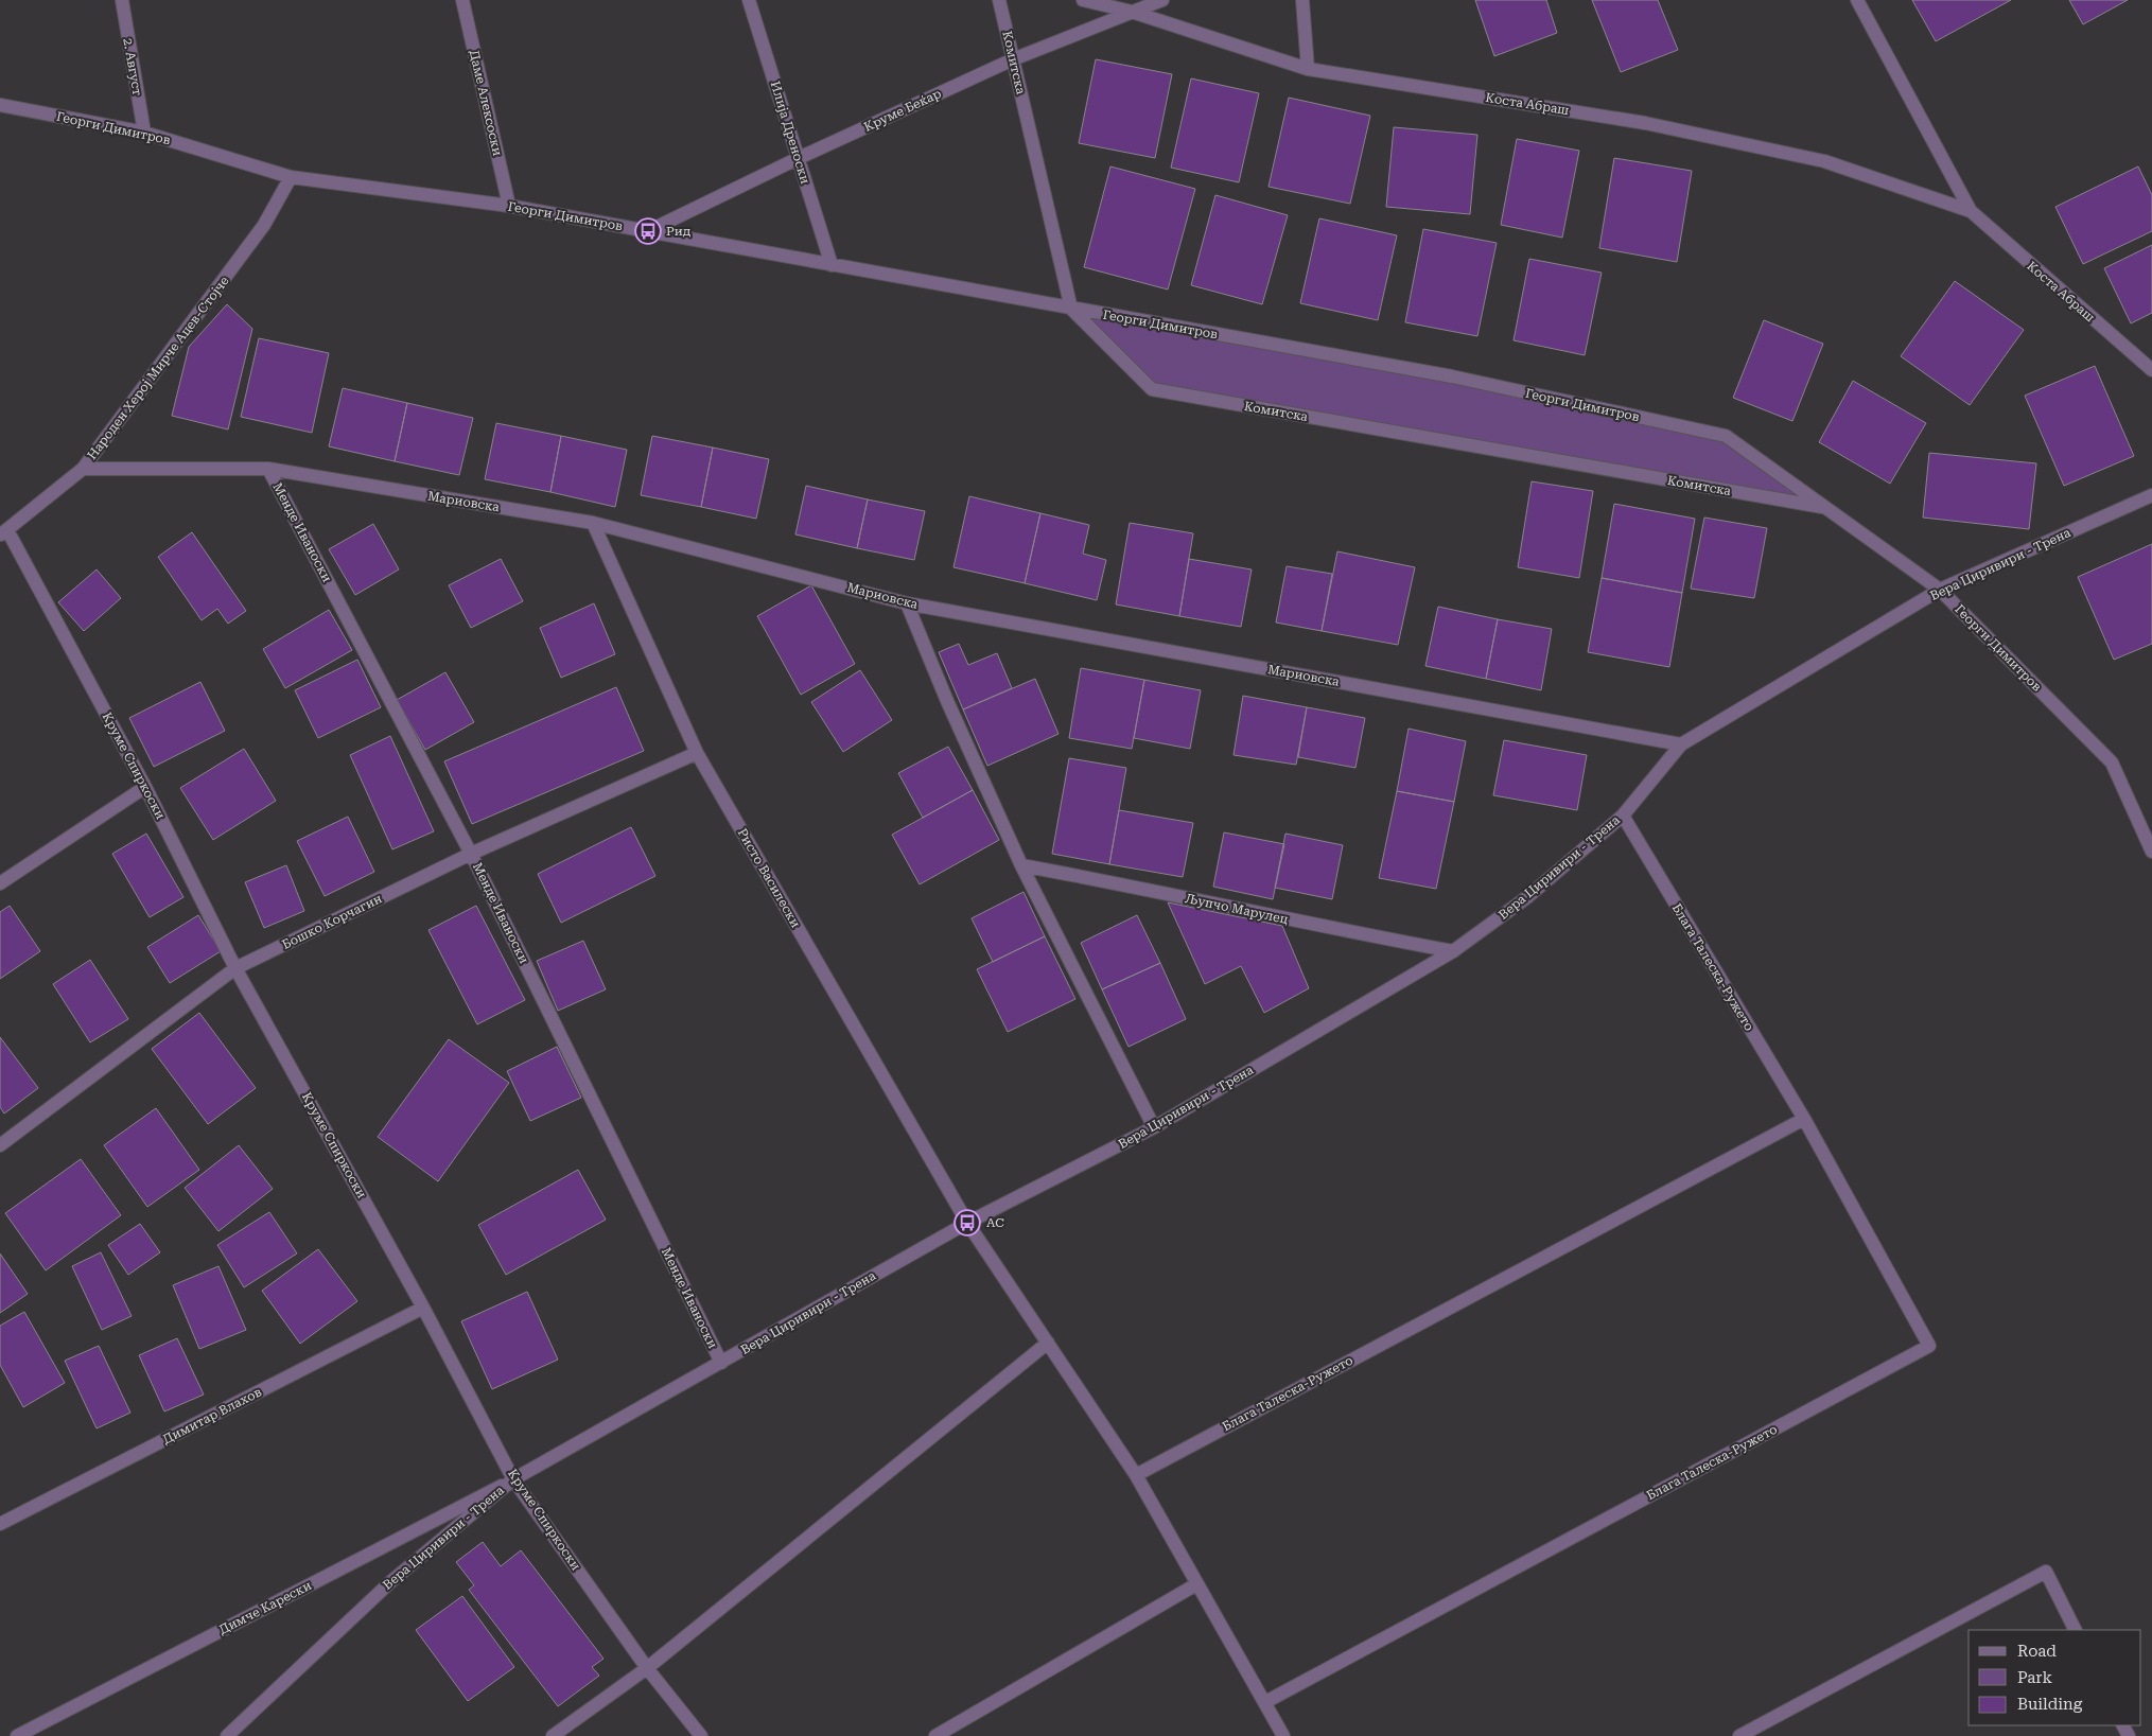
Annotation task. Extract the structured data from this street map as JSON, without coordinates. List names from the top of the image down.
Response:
{
  "streets": {
    "street": [
      "Комитска",
      "2. Август",
      "Даме Алексоски",
      "Коста Абраш",
      "Круме Беќар",
      "Георги Димитров",
      "Илија Дреноски",
      "Народен Херој Мирче Ацев-Стојче",
      "Мариовска",
      "Менде Иваноски",
      "Вера Циривири - Трена",
      "Круме Спиркоски",
      "Ристо Василески",
      "Љупчо Марулец",
      "Бошко Корчагин",
      "Блага Талеска-Ружето",
      "Димитар Влахов",
      "Димче Карески"
    ]
  },
  "crossings": [
    ["Комитска", "Круме Беќар"],
    ["Комитска", "Георги Димитров"],
    ["2. Август", "Георги Димитров"],
    ["Даме Алексоски", "Георги Димитров"],
    ["Коста Абраш", "Круме Беќар"],
    ["Круме Беќар", "Георги Димитров"],
    ["Круме Беќар", "Илија Дреноски"],
    ["Георги Димитров", "Илија Дреноски"],
    ["Георги Димитров", "Народен Херој Мирче Ацев-Стојче"],
    ["Георги Димитров", "Вера Циривири - Трена"],
    ["Народен Херој Мирче Ацев-Стојче", "Мариовска"],
    ["Народен Херој Мирче Ацев-Стојче", "Круме Спиркоски"],
    ["Мариовска", "Менде Иваноски"],
    ["Мариовска", "Вера Циривири - Трена"],
    ["Мариовска", "Ристо Василески"],
    ["Менде Иваноски", "Вера Циривири - Трена"],
    ["Менде Иваноски", "Бошко Корчагин"],
    ["Вера Циривири - Трена", "Круме Спиркоски"],
    ["Вера Циривири - Трена", "Ристо Василески"],
    ["Вера Циривири - Трена", "Љупчо Марулец"],
    ["Вера Циривири - Трена", "Блага Талеска-Ружето"],
    ["Вера Циривири - Трена", "Димче Карески"],
    ["Круме Спиркоски", "Бошко Корчагин"],
    ["Круме Спиркоски", "Димитар Влахов"],
    ["Круме Спиркоски", "Димче Карески"],
    ["Ристо Василески", "Бошко Корчагин"]
  ],
  "places": {
    "bus stop": ["Рид", "АС"]
  },
  "legend": ["Road", "Park", "Building"]
}
